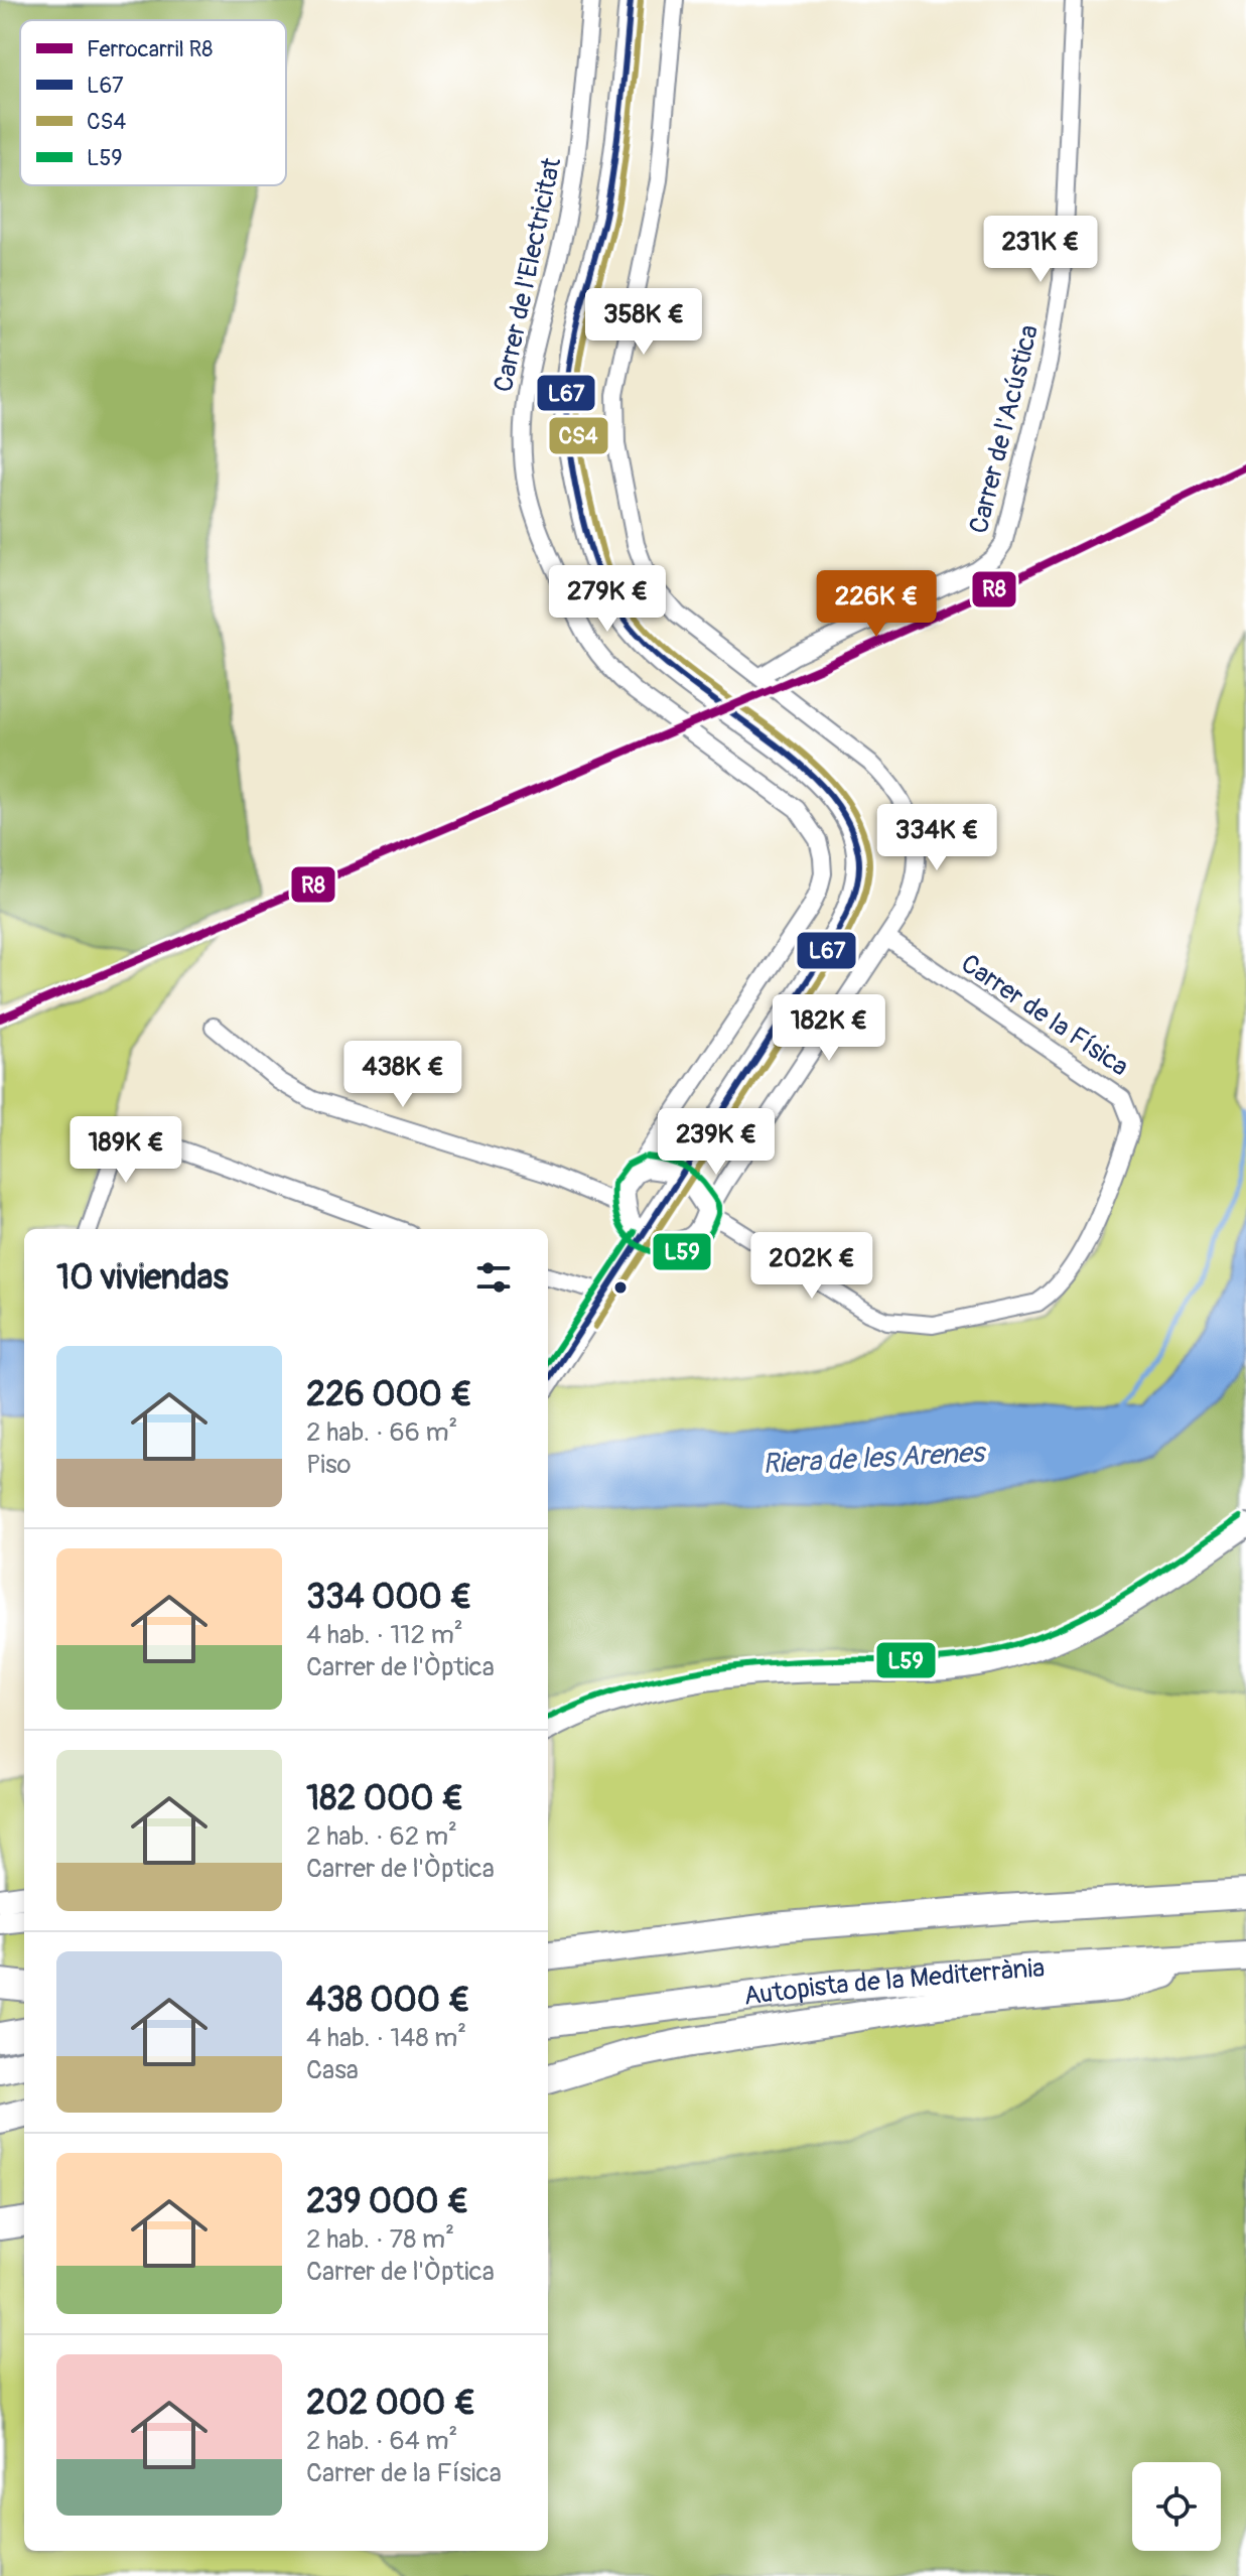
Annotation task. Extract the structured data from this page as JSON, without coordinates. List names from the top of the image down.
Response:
{
  "streets": {
    "highway": ["Autopista de la Mediterrània"],
    "street": ["Carrer de l'Electricitat", "Carrer de l'Acústica", "Carrer de la Física"]
  },
  "water": ["Riera de les Arenes"],
  "lines": [
    "transit line L67",
    "transit line CS4",
    "rail line R8",
    "transit line L59"
  ],
  "legend": [
    "Ferrocarril R8",
    "L67",
    "CS4",
    "L59"
  ],
  "page": {
    "price": [
      "231K €",
      "358K €",
      "279K €",
      "226K €",
      "334K €",
      "182K €",
      "438K €",
      "239K €",
      "189K €",
      "202K €"
    ],
    "heading": "10 viviendas",
    "list": [
      {
        "name": "226 000 €",
        "note": "2 hab. · 66 m² · Piso"
      },
      {
        "name": "334 000 €",
        "note": "4 hab. · 112 m² · Carrer de l'Òptica"
      },
      {
        "name": "182 000 €",
        "note": "2 hab. · 62 m² · Carrer de l'Òptica"
      },
      {
        "name": "438 000 €",
        "note": "4 hab. · 148 m² · Casa"
      },
      {
        "name": "239 000 €",
        "note": "2 hab. · 78 m² · Carrer de l'Òptica"
      },
      {
        "name": "202 000 €",
        "note": "2 hab. · 64 m² · Carrer de la Física"
      }
    ]
  }
}
